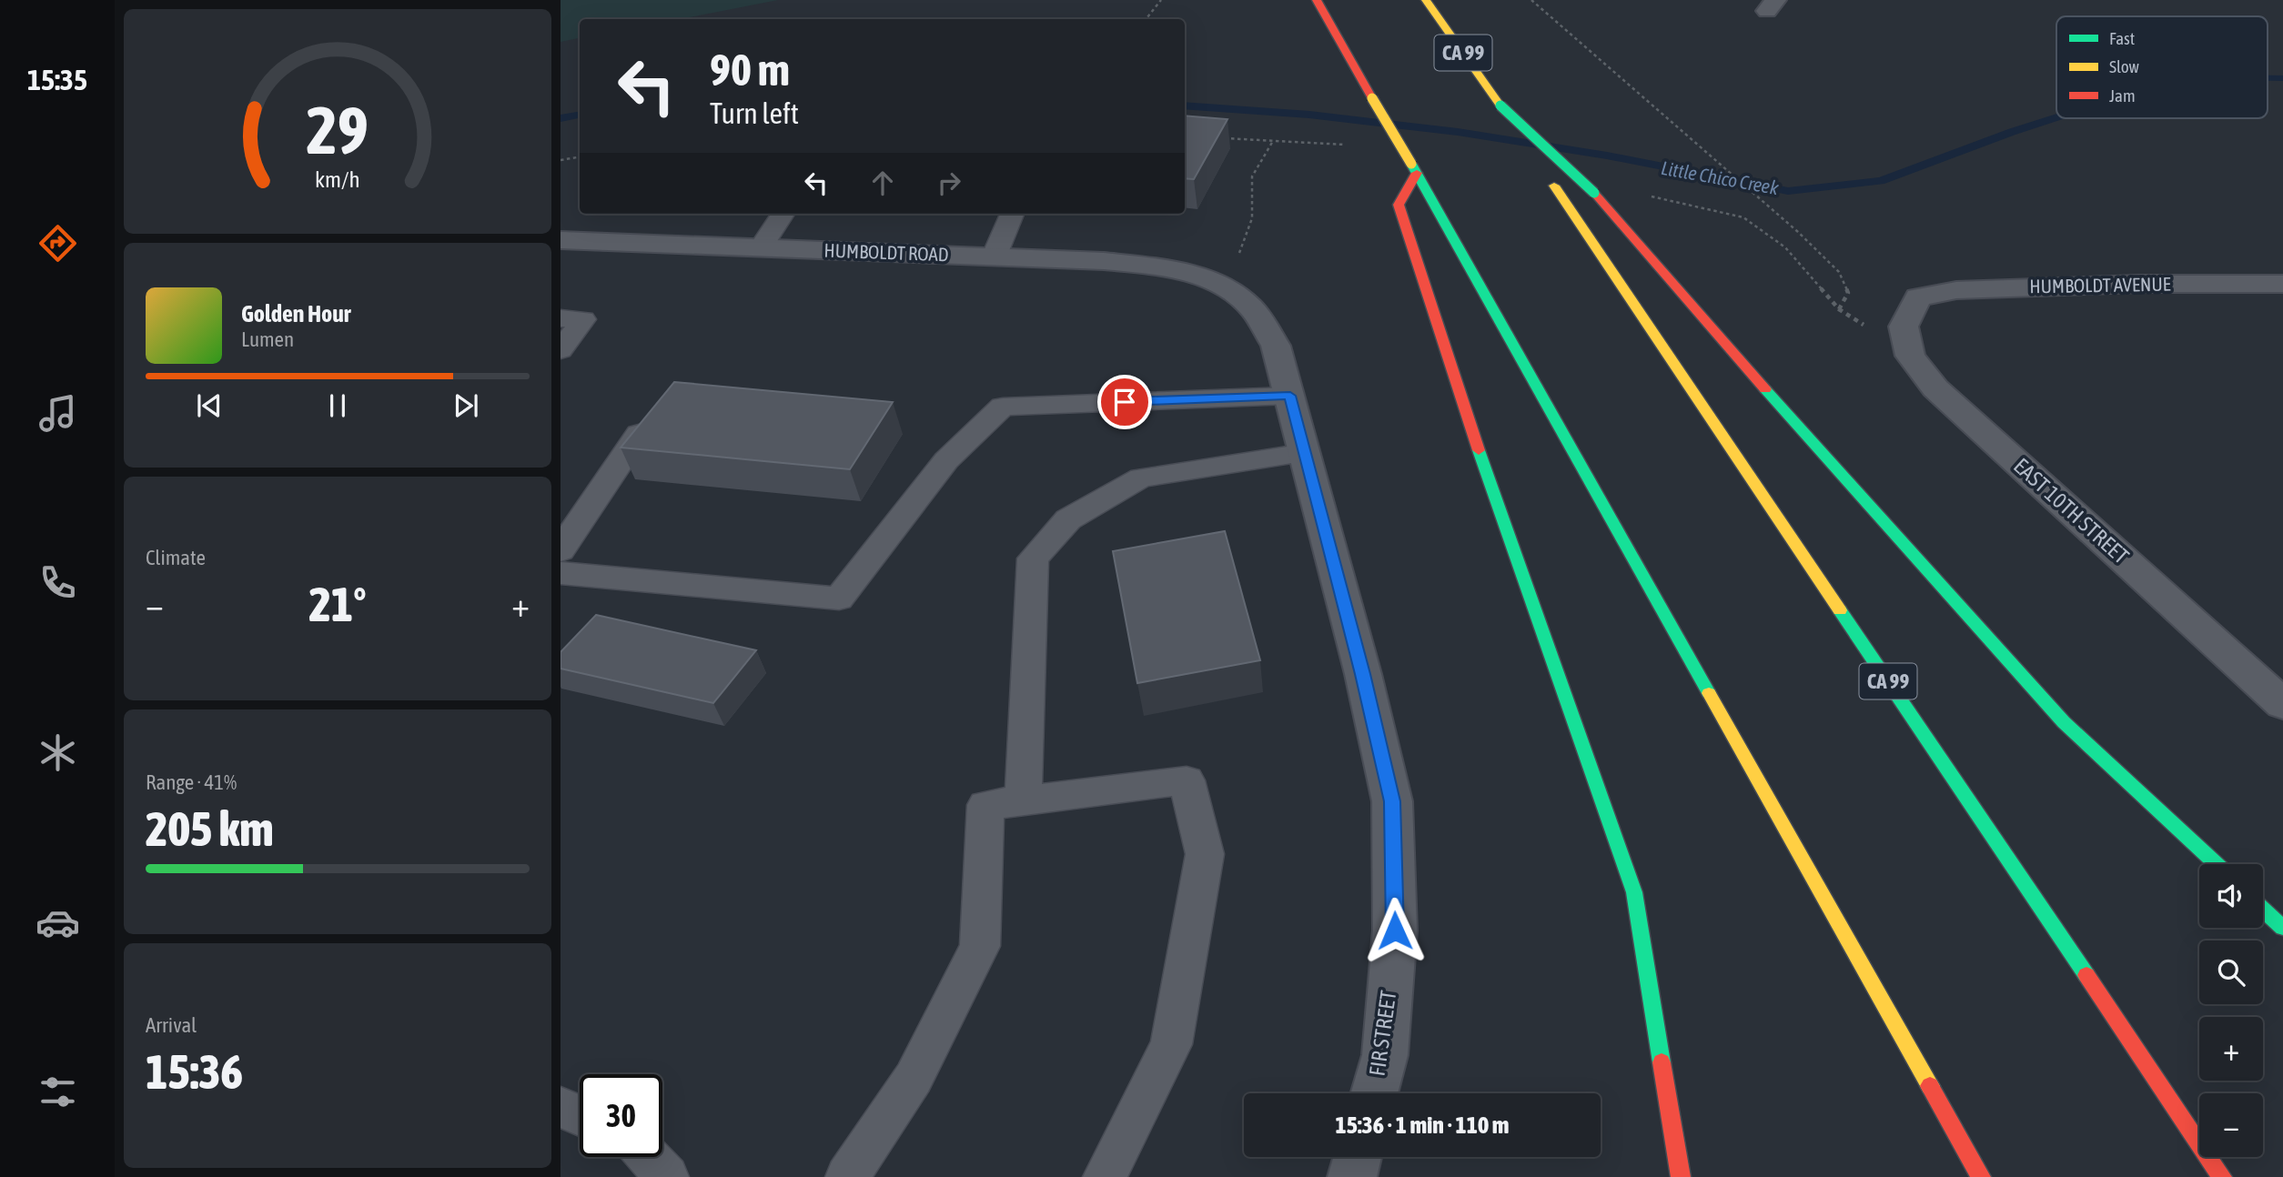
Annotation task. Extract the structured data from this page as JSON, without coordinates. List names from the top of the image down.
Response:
{
  "streets": {
    "highway": ["CA 99"],
    "street": [
      "HUMBOLDT ROAD",
      "HUMBOLDT AVENUE",
      "EAST 10TH STREET",
      "FIR STREET"
    ]
  },
  "crossings": [
    ["HUMBOLDT ROAD", "FIR STREET"],
    ["HUMBOLDT AVENUE", "EAST 10TH STREET"]
  ],
  "water": ["Little Chico Creek"],
  "legend": ["Fast", "Slow", "Jam"],
  "page": {
    "tabs": "15:35",
    "turn": ["90 m", "Turn left"],
    "song": ["Golden Hour", "Lumen"],
    "tile": [
      "Climate",
      ["Range · 41%", "205 km"],
      ["Arrival", "15:36"]
    ],
    "heat": ["−", "21°", "+"],
    "map_buttons": ["+", "−"],
    "limit": "30",
    "trip": "15:36 · 1 min · 110 m",
    "gauge": ["29", "km/h"]
  }
}
